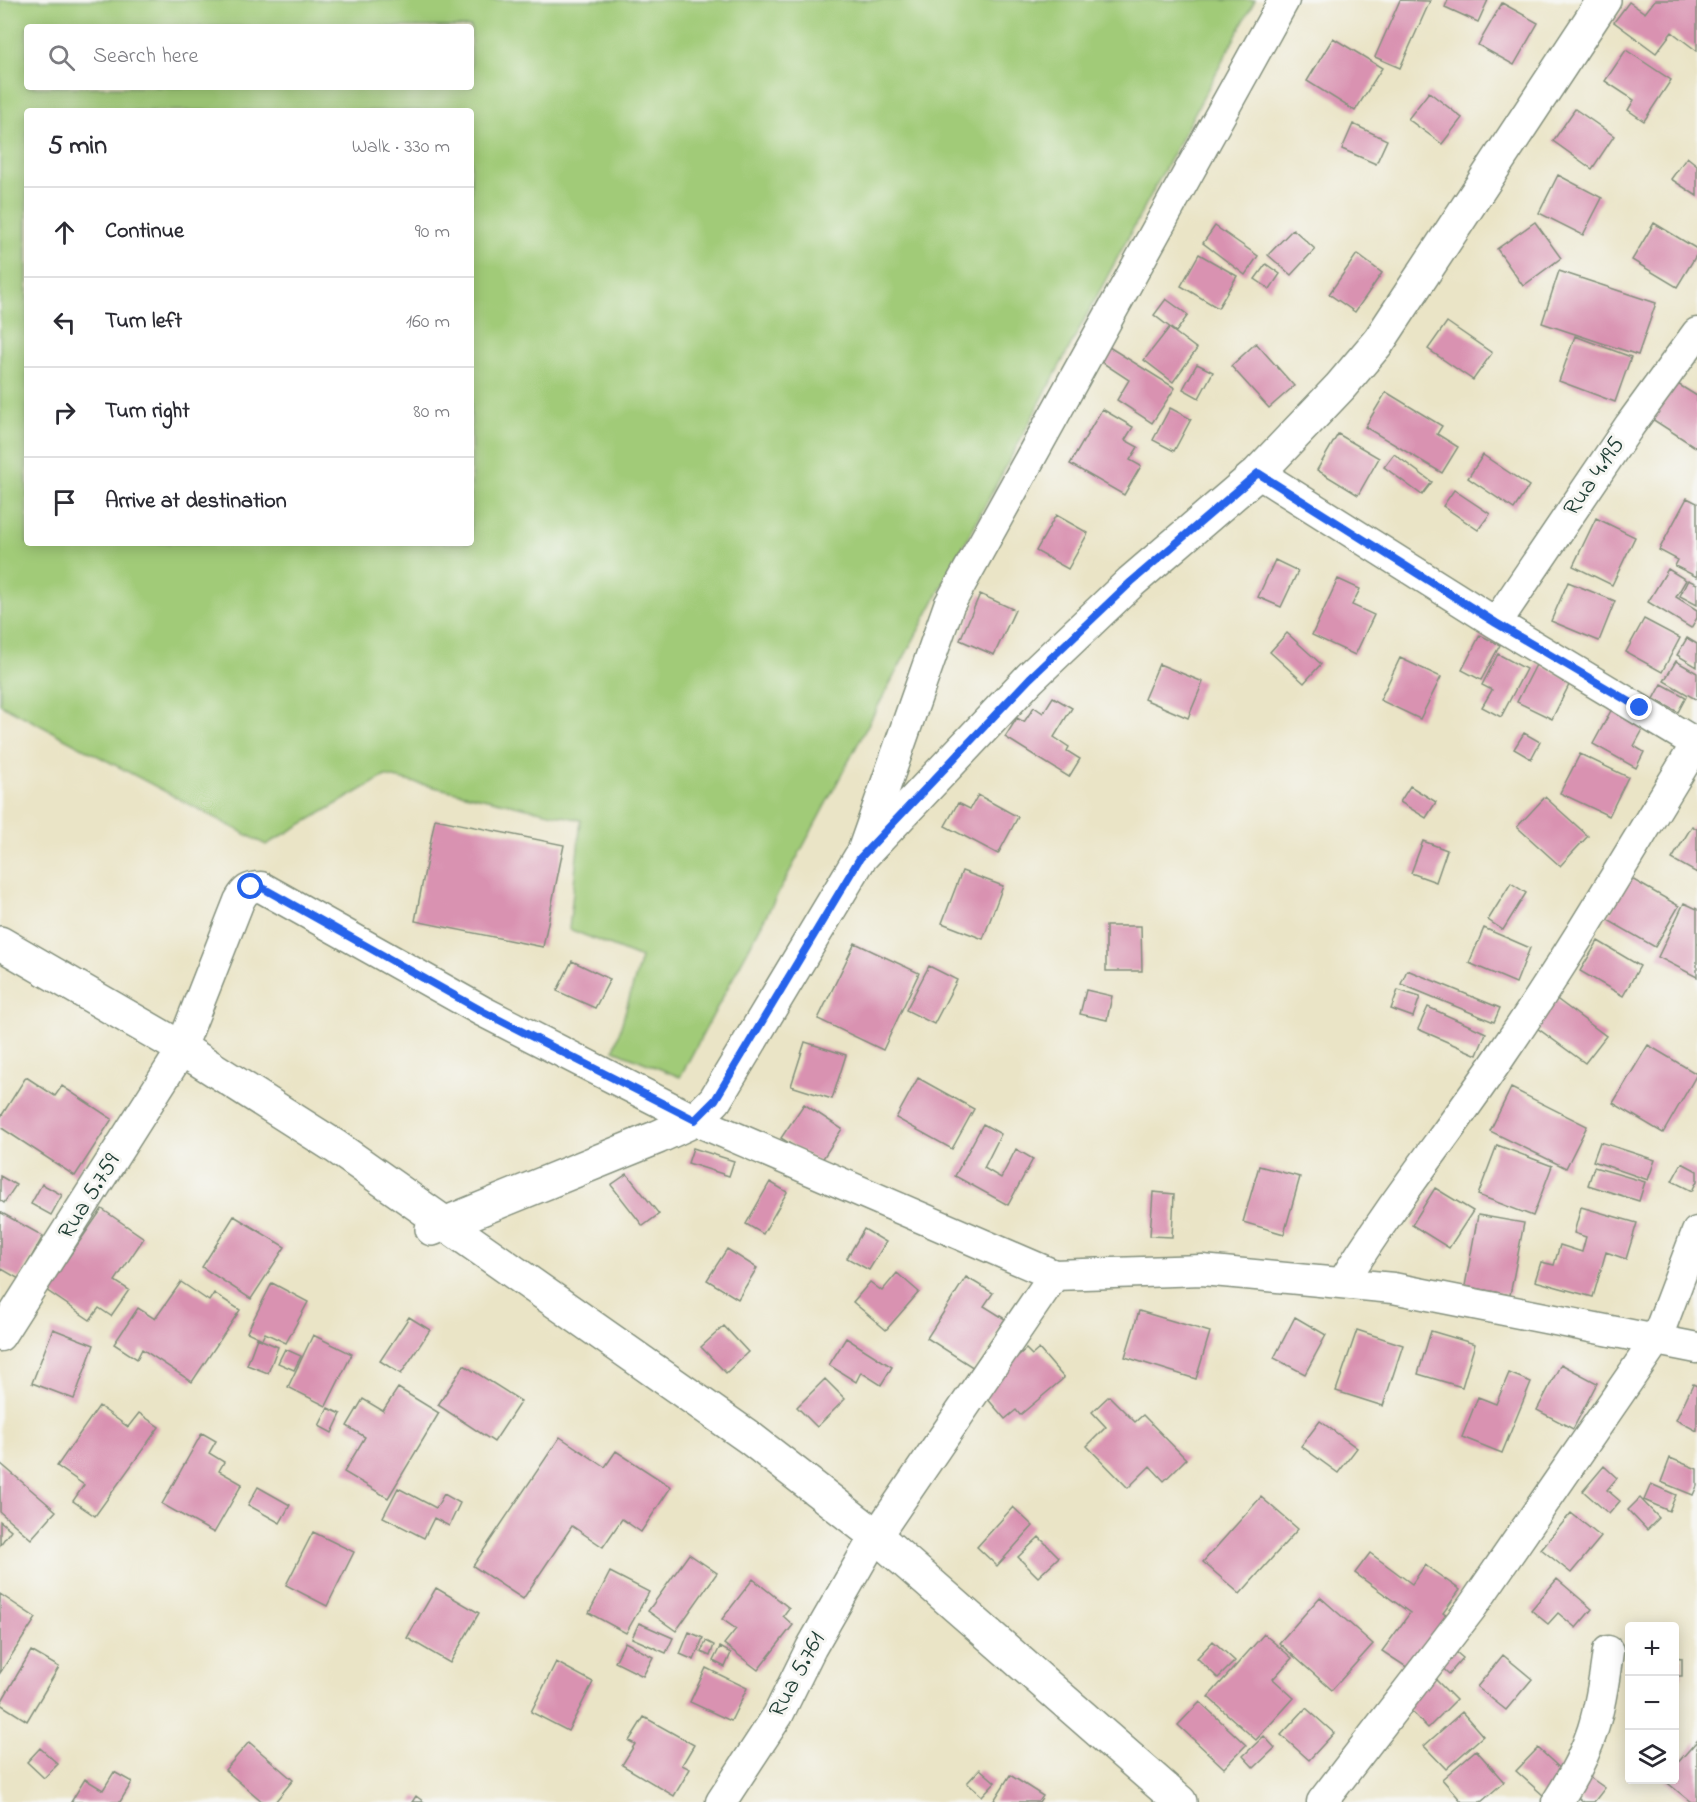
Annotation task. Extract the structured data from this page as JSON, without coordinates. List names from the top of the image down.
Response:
{
  "streets": {
    "street": ["Rua 4.195", "Rua 5.759", "Rua 5.761"]
  },
  "crossings": [
    ["Rua 5.759", "Rua 5.761"]
  ],
  "page": {
    "search": "Search here",
    "heading": ["5 min", "Walk · 330 m"],
    "list": [
      ["Continue", "90 m"],
      ["Turn left", "160 m"],
      ["Turn right", "80 m"],
      "Arrive at destination"
    ],
    "map_buttons": ["+", "−"]
  }
}
